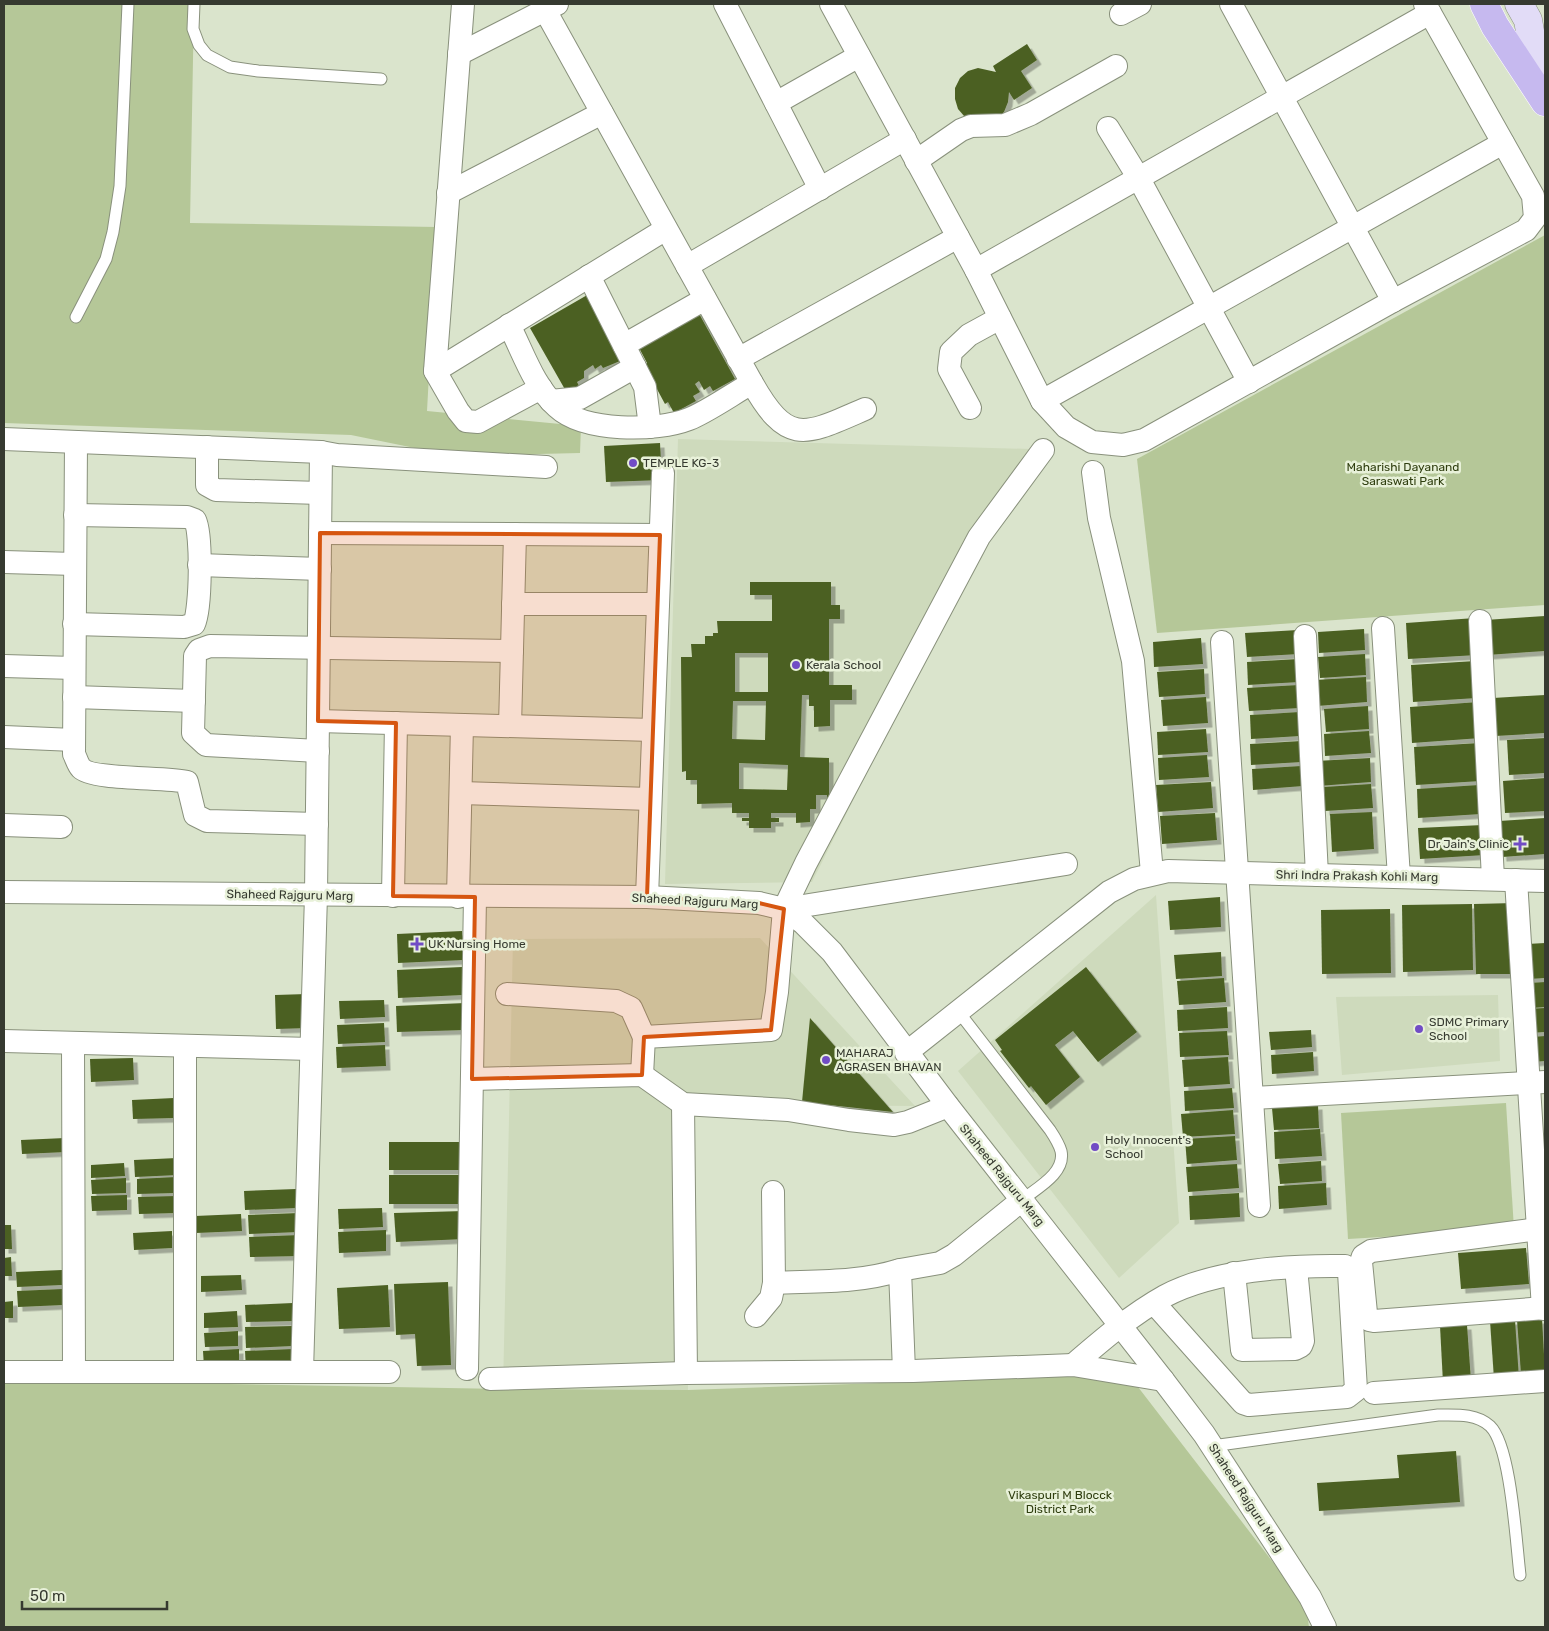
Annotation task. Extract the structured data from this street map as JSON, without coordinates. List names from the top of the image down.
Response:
{
  "streets": {
    "street": ["Shri Indra Prakash Kohli Marg", "Shaheed Rajguru Marg"]
  },
  "parks": ["Maharishi Dayanand Saraswati Park", "Vikaspuri M Blocck District Park"],
  "places": {
    "other": [
      "TEMPLE KG-3",
      "Kerala School",
      "SDMC Primary School",
      "MAHARAJ AGRASEN BHAVAN",
      "Holy Innocent's School"
    ],
    "health": ["Dr Jain's Clinic", "UK Nursing Home"]
  },
  "scale_bar": "50 m"
}
